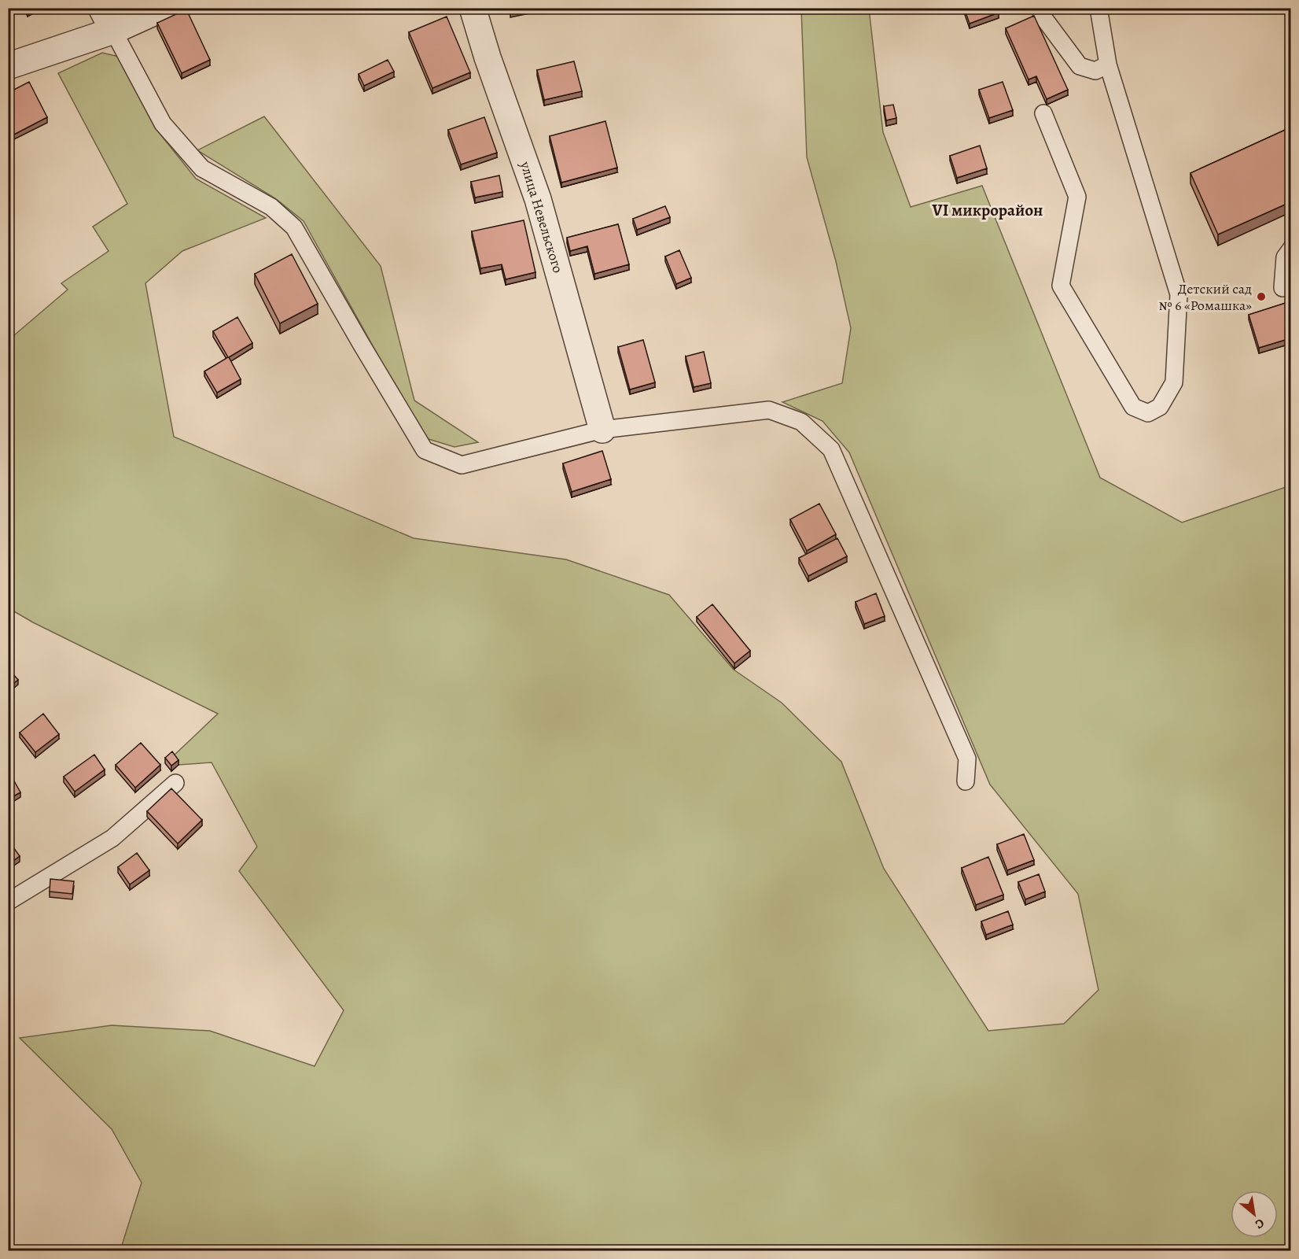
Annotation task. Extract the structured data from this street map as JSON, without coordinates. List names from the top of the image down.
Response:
{
  "streets": {
    "street": ["улица Невельского"]
  },
  "districts": ["VI микрорайон"],
  "places": ["Детский сад № 6 «Ромашка»"],
  "north": "bottom right"
}
